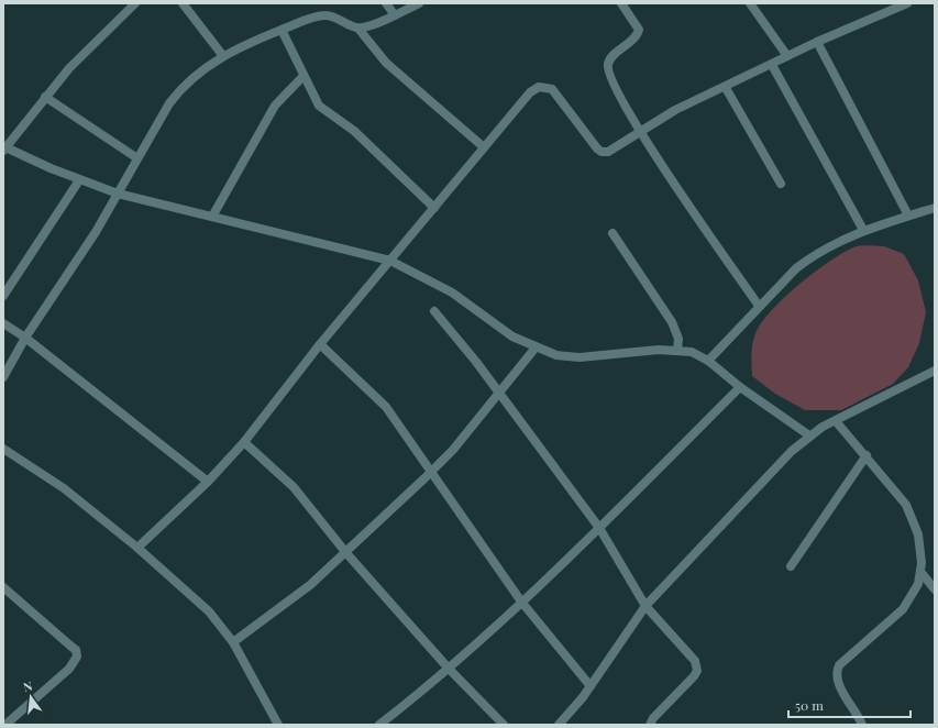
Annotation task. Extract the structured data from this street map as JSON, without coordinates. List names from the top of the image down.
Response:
{
  "scale_bar": "50 m",
  "north": "top"
}
